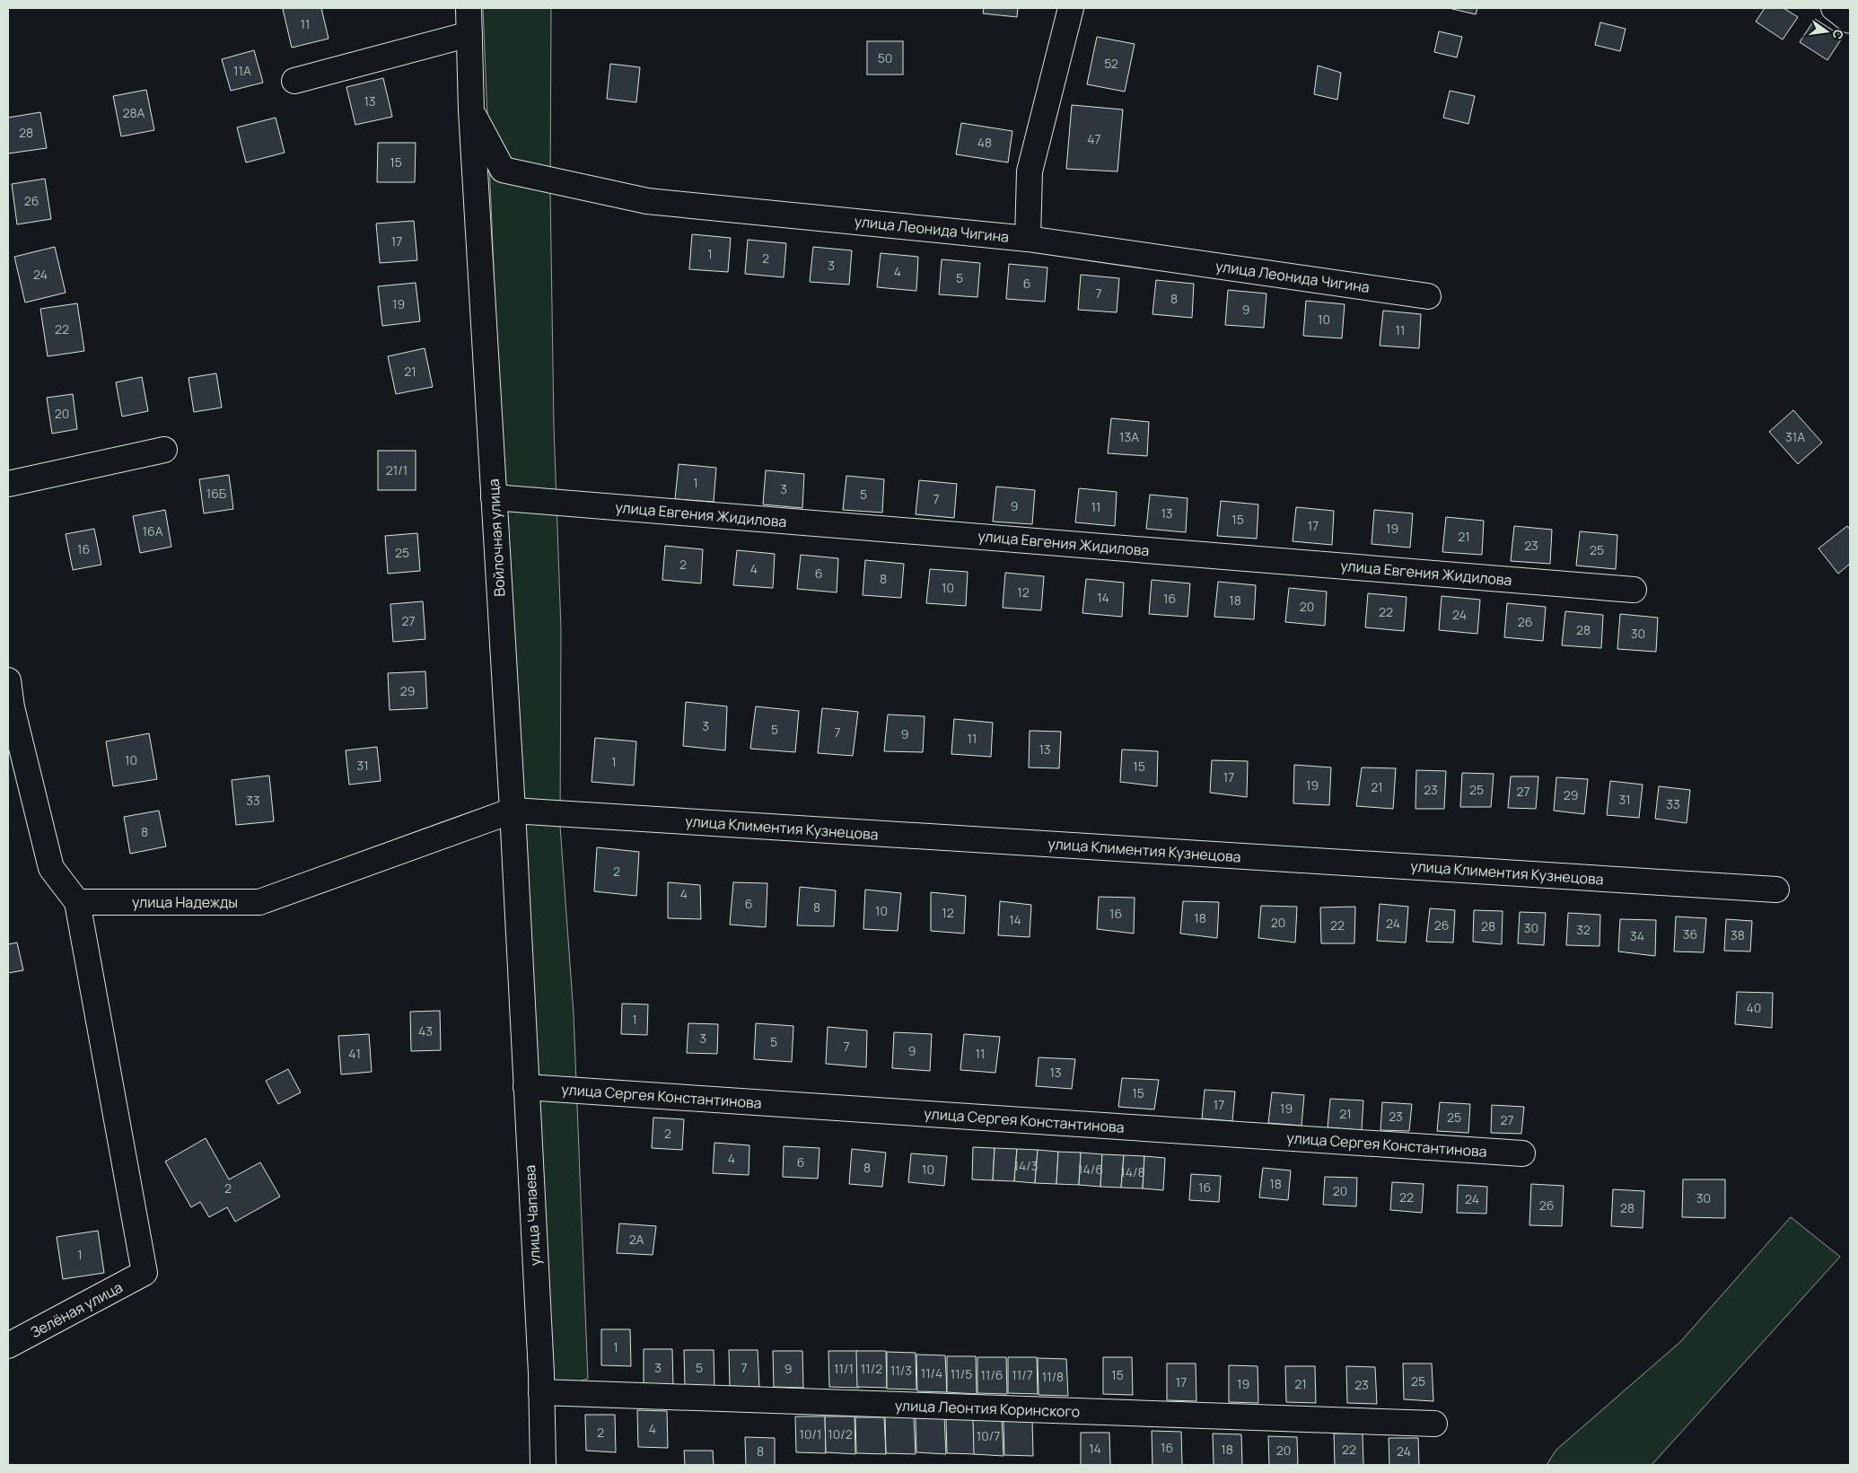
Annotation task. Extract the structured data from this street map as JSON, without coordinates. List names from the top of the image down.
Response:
{
  "streets": {
    "street": [
      "улица Леонида Чигина",
      "улица Евгения Жидилова",
      "Войлочная улица",
      "улица Климентия Кузнецова",
      "улица Надежды",
      "улица Сергея Константинова",
      "улица Чапаева",
      "Зелёная улица",
      "улица Леонтия Коринского"
    ]
  },
  "crossings": [
    ["улица Леонида Чигина", "Войлочная улица"],
    ["улица Евгения Жидилова", "Войлочная улица"],
    ["Войлочная улица", "улица Климентия Кузнецова"],
    ["Войлочная улица", "улица Надежды"],
    ["Войлочная улица", "улица Чапаева"],
    ["улица Климентия Кузнецова", "улица Надежды"],
    ["улица Надежды", "Зелёная улица"],
    ["улица Сергея Константинова", "улица Чапаева"],
    ["улица Чапаева", "улица Леонтия Коринского"]
  ],
  "house_numbers": [
    "11",
    "50",
    "52",
    "11А",
    "13",
    "28А",
    "28",
    "47",
    "48",
    "15",
    "26",
    "17",
    "1",
    "2",
    "3",
    "4",
    "24",
    "5",
    "6",
    "7",
    "8",
    "19",
    "9",
    "10",
    "22",
    "11",
    "21",
    "20",
    "13А",
    "31А",
    "21/1",
    "1",
    "3",
    "16Б",
    "5",
    "7",
    "9",
    "11",
    "13",
    "15",
    "17",
    "19",
    "16А",
    "21",
    "23",
    "16",
    "25",
    "25",
    "2",
    "4",
    "6",
    "8",
    "10",
    "12",
    "14",
    "16",
    "18",
    "20",
    "22",
    "24",
    "27",
    "26",
    "28",
    "30",
    "29",
    "3",
    "5",
    "7",
    "9",
    "11",
    "13",
    "10",
    "1",
    "31",
    "15",
    "17",
    "19",
    "21",
    "23",
    "25",
    "27",
    "29",
    "31",
    "33",
    "33",
    "8",
    "2",
    "4",
    "6",
    "8",
    "10",
    "12",
    "16",
    "18",
    "14",
    "20",
    "24",
    "22",
    "26",
    "28",
    "30",
    "32",
    "36",
    "38",
    "34",
    "40",
    "1",
    "43",
    "3",
    "5",
    "7",
    "9",
    "41",
    "11",
    "13",
    "15",
    "17",
    "19",
    "21",
    "23",
    "25",
    "27",
    "2",
    "4",
    "6",
    "14/3",
    "8",
    "10",
    "14/6",
    "14/8",
    "18",
    "16",
    "2",
    "20",
    "22",
    "30",
    "24",
    "26",
    "28",
    "2А",
    "1",
    "1",
    "3",
    "5",
    "7",
    "9",
    "11/1",
    "11/2",
    "11/3",
    "11/4",
    "11/5",
    "11/6",
    "11/7",
    "15",
    "11/8",
    "25",
    "17",
    "19",
    "21",
    "23",
    "4",
    "2",
    "10/1",
    "10/2",
    "10/7",
    "16",
    "14",
    "18",
    "22",
    "20",
    "8",
    "24"
  ],
  "north": "right"
}
